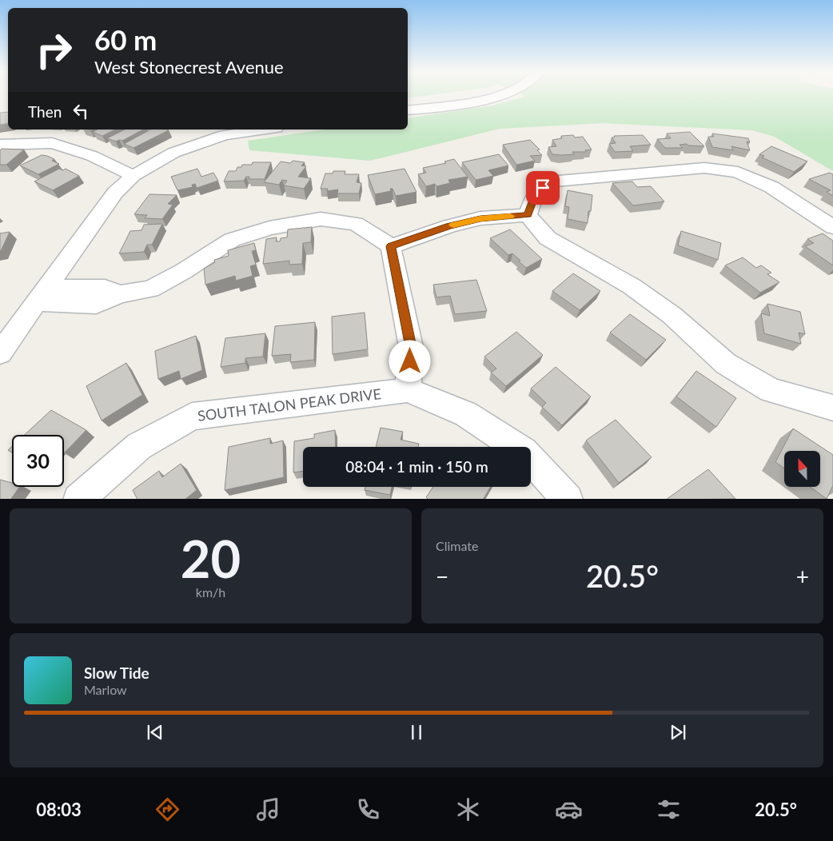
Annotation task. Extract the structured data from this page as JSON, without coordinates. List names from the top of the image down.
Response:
{
  "streets": {
    "street": ["SOUTH TALON PEAK DRIVE"]
  },
  "north": "top",
  "page": {
    "turn": ["60 m", "West Stonecrest Avenue"],
    "then": "Then",
    "limit": "30",
    "trip": "08:04 · 1 min · 150 m",
    "tile": [
      ["20", "km/h"],
      "Climate"
    ],
    "heat": ["−", "20.5°", "+"],
    "song": ["Slow Tide", "Marlow"],
    "tabs": ["08:03", "20.5°"]
  }
}
